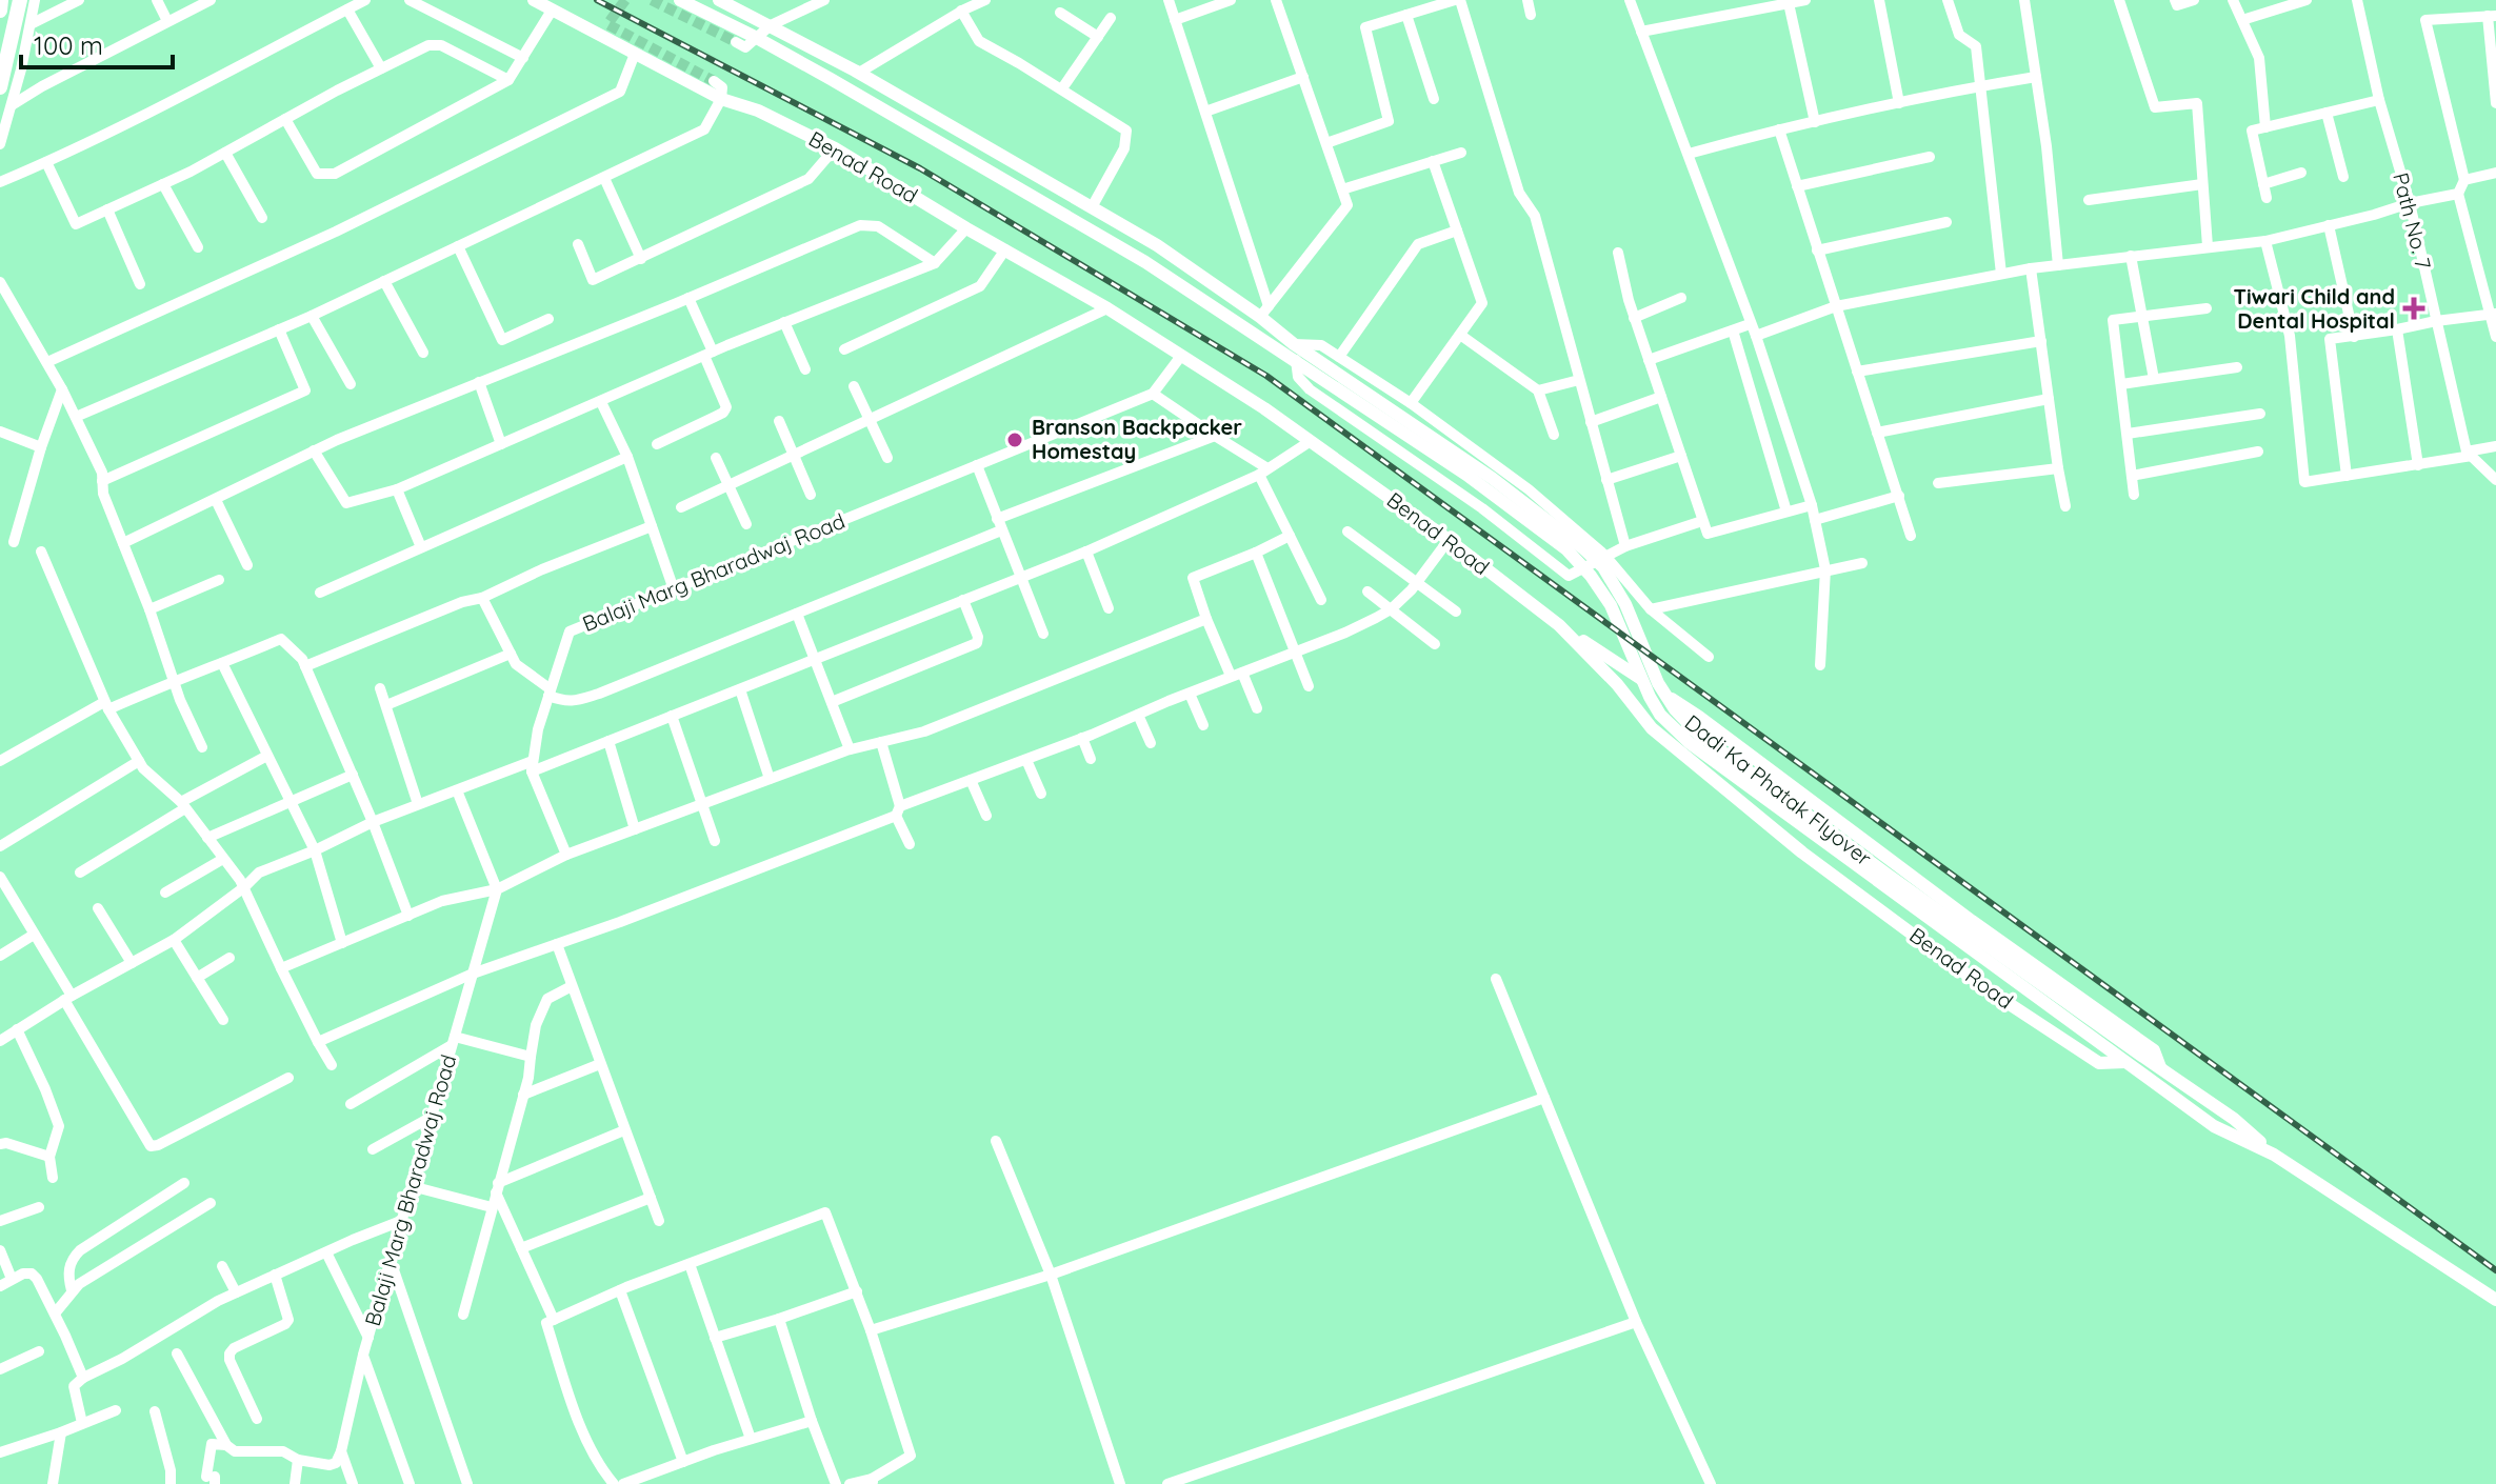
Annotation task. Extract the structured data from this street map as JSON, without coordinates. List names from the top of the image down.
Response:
{
  "streets": {
    "main road": ["Benad Road", "Dadi Ka Phatak Flyover"],
    "street": ["Path No. 7", "Balaji Marg Bharadwaj Road"]
  },
  "crossings": [
    ["Benad Road", "Dadi Ka Phatak Flyover"]
  ],
  "places": {
    "health": ["Tiwari Child and Dental Hospital"],
    "other": ["Branson Backpacker Homestay"]
  },
  "scale_bar": "100 m"
}
